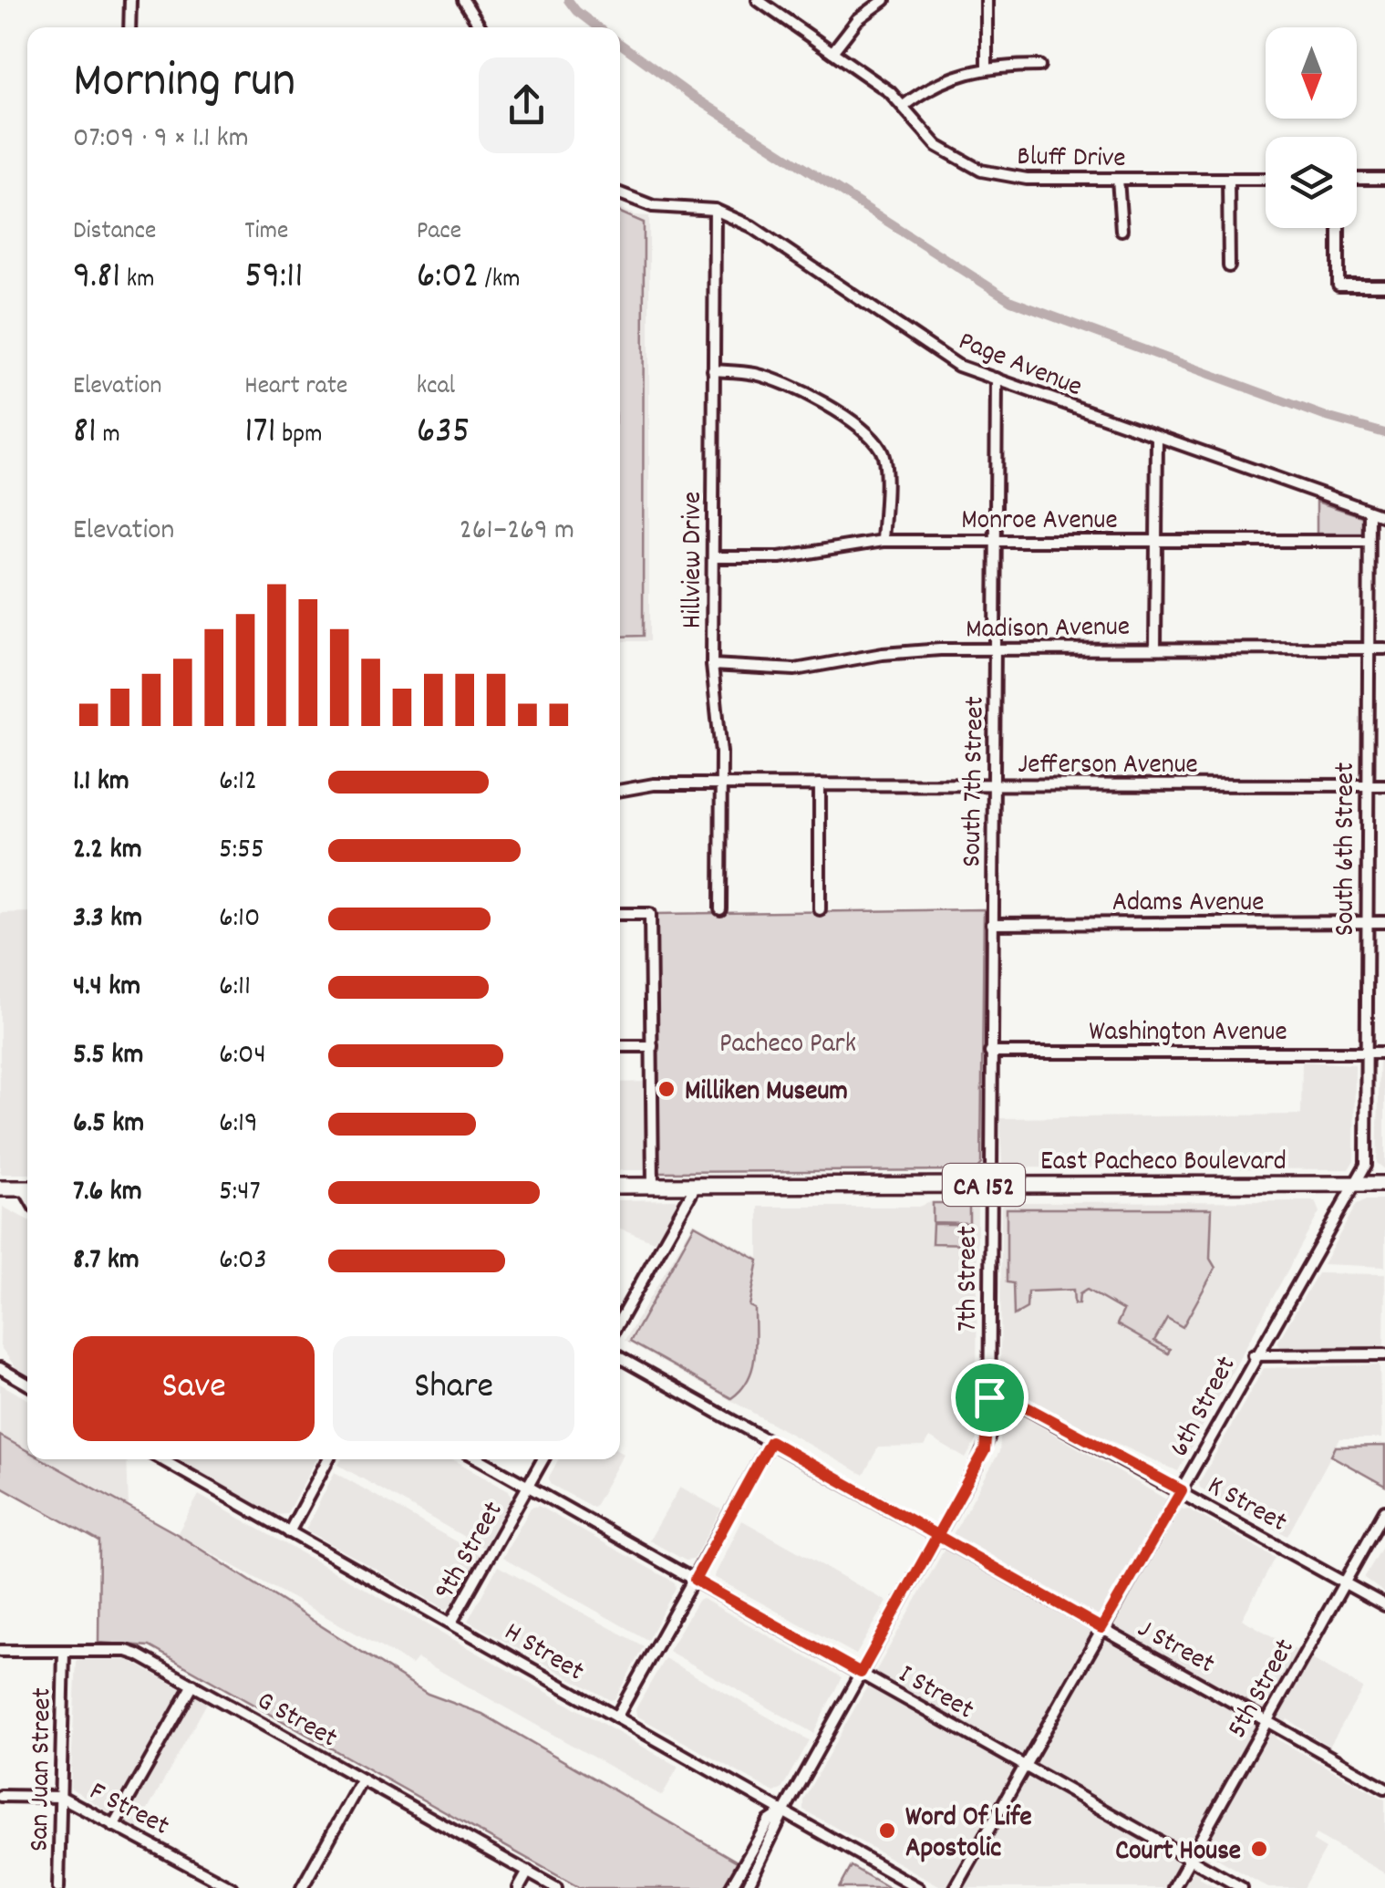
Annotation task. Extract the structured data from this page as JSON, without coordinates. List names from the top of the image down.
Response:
{
  "streets": {
    "highway": ["East Pacheco Boulevard", "CA 152"],
    "street": [
      "Bluff Drive",
      "Page Avenue",
      "Monroe Avenue",
      "Hillview Drive",
      "Madison Avenue",
      "Jefferson Avenue",
      "South 7th Street",
      "South 6th Street",
      "Adams Avenue",
      "Washington Avenue",
      "7th Street",
      "6th Street",
      "K Street",
      "9th Street",
      "J Street",
      "H Street",
      "5th Street",
      "I Street",
      "G Street",
      "San Juan Street",
      "F Street"
    ]
  },
  "crossings": [
    ["Page Avenue", "Hillview Drive"],
    ["Page Avenue", "South 7th Street"],
    ["Page Avenue", "South 6th Street"],
    ["Monroe Avenue", "Hillview Drive"],
    ["Monroe Avenue", "South 7th Street"],
    ["Monroe Avenue", "South 6th Street"],
    ["Hillview Drive", "Madison Avenue"],
    ["Hillview Drive", "Jefferson Avenue"],
    ["Madison Avenue", "South 7th Street"],
    ["Madison Avenue", "South 6th Street"],
    ["Jefferson Avenue", "South 7th Street"],
    ["Jefferson Avenue", "South 6th Street"],
    ["South 7th Street", "Adams Avenue"],
    ["South 7th Street", "Washington Avenue"],
    ["South 7th Street", "East Pacheco Boulevard"],
    ["South 7th Street", "7th Street"],
    ["South 6th Street", "Adams Avenue"],
    ["South 6th Street", "Washington Avenue"],
    ["South 6th Street", "East Pacheco Boulevard"],
    ["South 6th Street", "6th Street"],
    ["East Pacheco Boulevard", "7th Street"],
    ["East Pacheco Boulevard", "6th Street"],
    ["7th Street", "K Street"],
    ["7th Street", "J Street"],
    ["7th Street", "H Street"],
    ["7th Street", "I Street"],
    ["6th Street", "K Street"],
    ["6th Street", "J Street"],
    ["6th Street", "I Street"],
    ["K Street", "5th Street"],
    ["9th Street", "H Street"],
    ["9th Street", "I Street"],
    ["J Street", "5th Street"],
    ["5th Street", "I Street"],
    ["G Street", "San Juan Street"],
    ["San Juan Street", "F Street"]
  ],
  "parks": ["Pacheco Park"],
  "places": ["Milliken Museum", "Word Of Life Apostolic", "Court House"],
  "north": "bottom",
  "page": {
    "heading": ["Morning run", "07:09 · 9 × 1.1 km"],
    "stats": [
      ["Distance", "9.81 km"],
      ["Time", "59:11"],
      ["Pace", "6:02 /km"],
      ["Elevation", "81 m"],
      ["Heart rate", "171 bpm"],
      ["kcal", "635"]
    ],
    "chart": ["Elevation", "261–269 m"],
    "list": [
      {
        "name": "1.1 km",
        "note": "6:12"
      },
      {
        "name": "2.2 km",
        "note": "5:55"
      },
      {
        "name": "3.3 km",
        "note": "6:10"
      },
      {
        "name": "4.4 km",
        "note": "6:11"
      },
      {
        "name": "5.5 km",
        "note": "6:04"
      },
      {
        "name": "6.5 km",
        "note": "6:19"
      },
      {
        "name": "7.6 km",
        "note": "5:47"
      },
      {
        "name": "8.7 km",
        "note": "6:03"
      }
    ],
    "buttons": ["Save", "Share"]
  }
}
